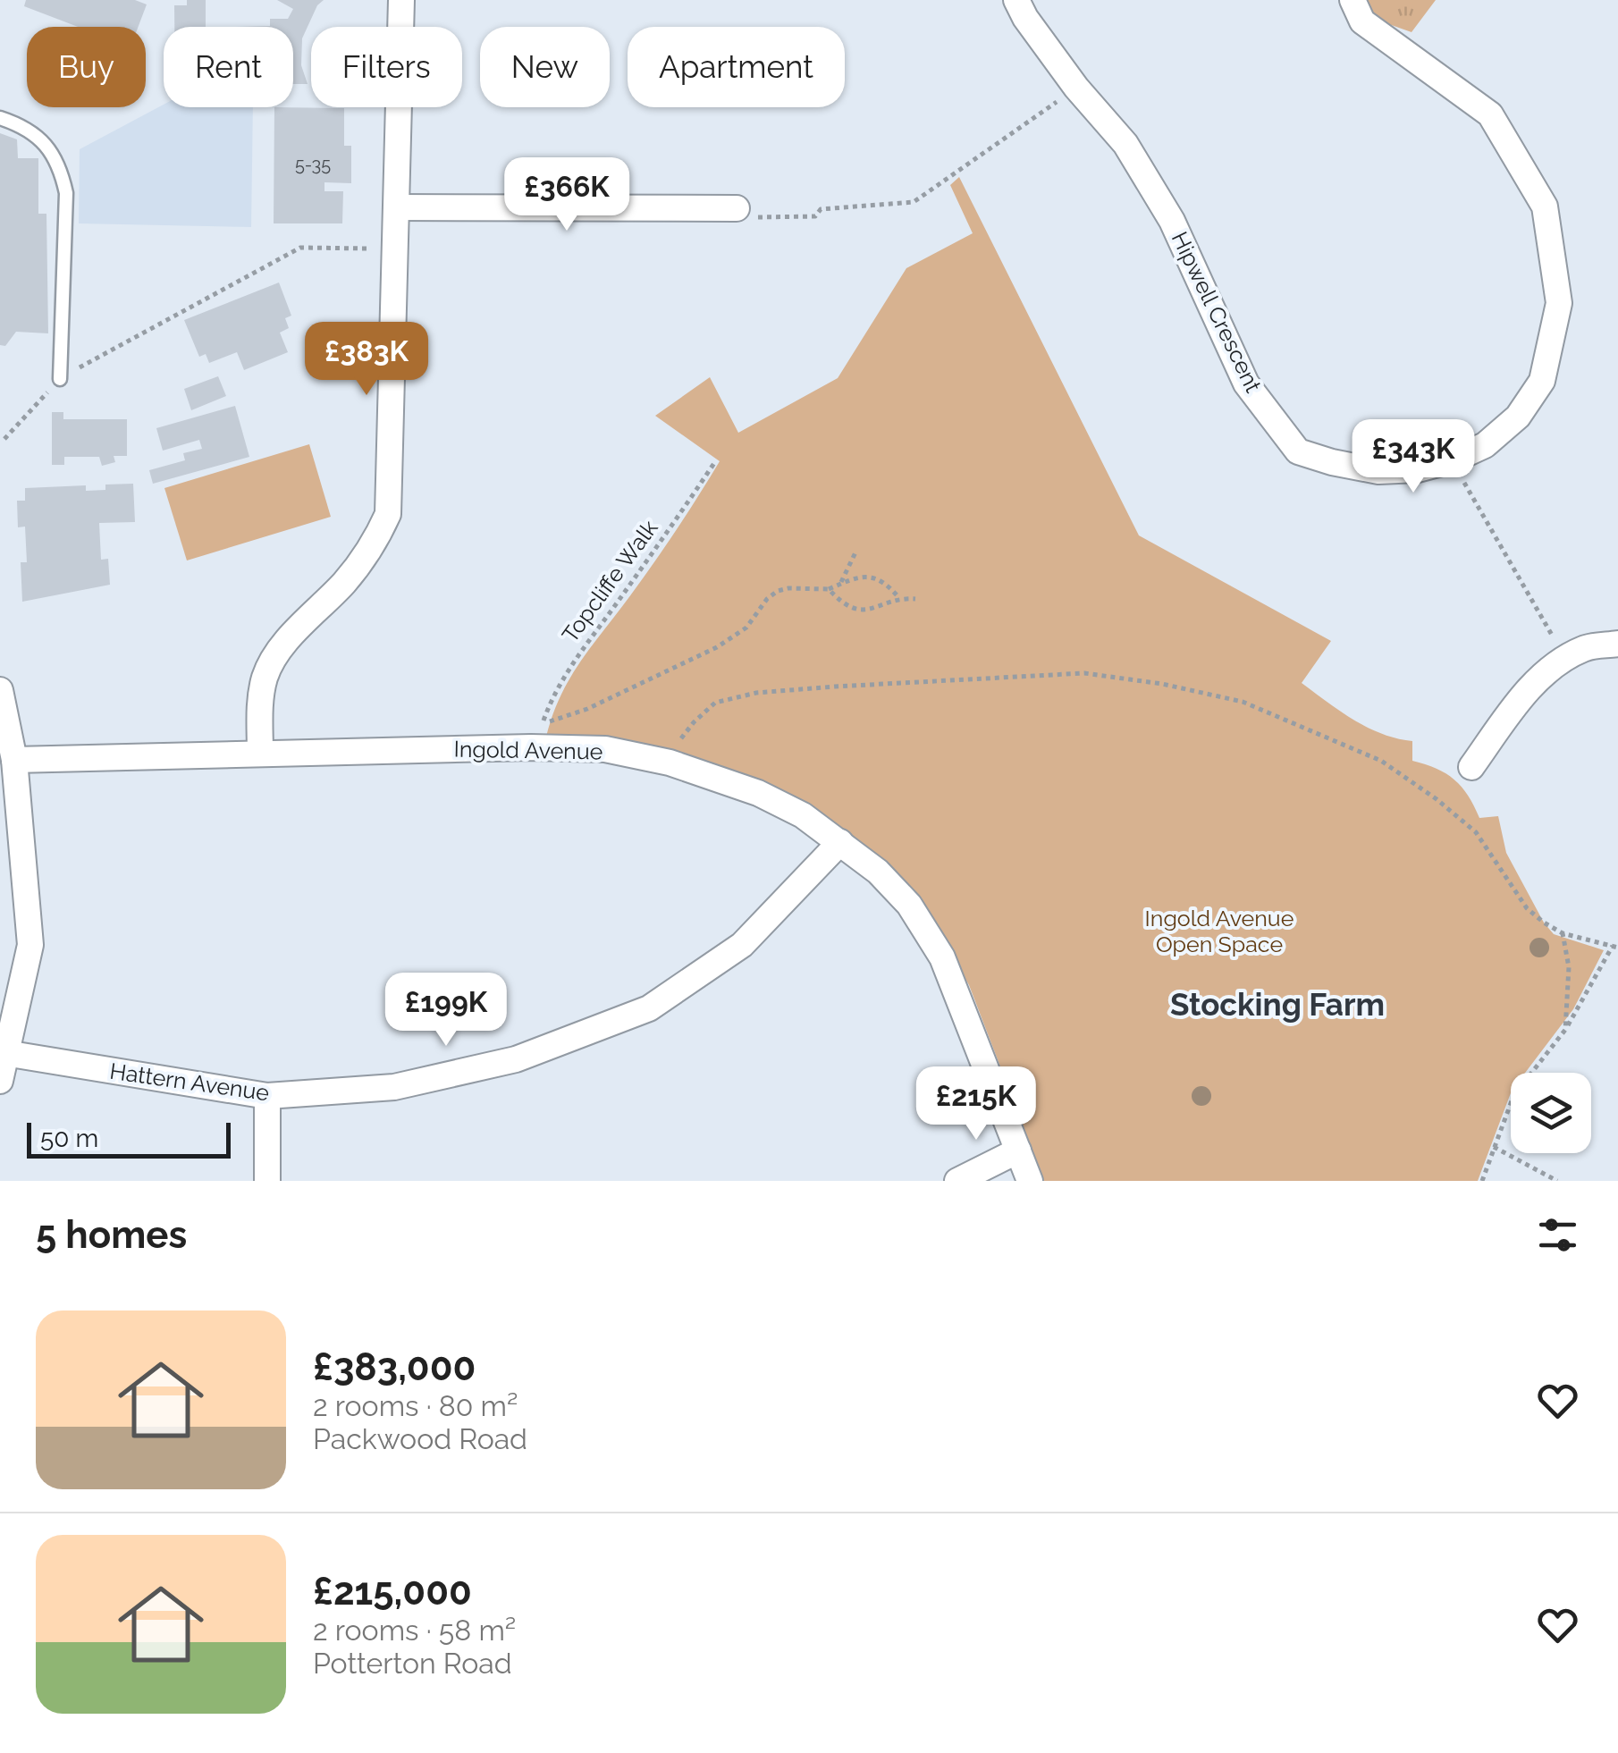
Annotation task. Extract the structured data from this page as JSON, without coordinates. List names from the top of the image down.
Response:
{
  "streets": {
    "street": ["Hipwell Crescent", "Ingold Avenue", "Hattern Avenue"],
    "path": ["Topcliffe Walk"]
  },
  "crossings": [
    ["Topcliffe Walk", "Ingold Avenue"],
    ["Ingold Avenue", "Hattern Avenue"]
  ],
  "districts": ["Stocking Farm"],
  "parks": ["Ingold Avenue Open Space"],
  "house_numbers": ["5-35"],
  "scale_bar": "50 m",
  "page": {
    "chip": [
      "Buy",
      "Rent",
      "Filters",
      "New",
      "Apartment"
    ],
    "price": [
      "£366K",
      "£383K",
      "£343K",
      "£199K",
      "£215K"
    ],
    "scale": "50 m",
    "heading": "5 homes",
    "list": [
      {
        "name": "£383,000",
        "note": "2 rooms · 80 m² · Packwood Road"
      },
      {
        "name": "£215,000",
        "note": "2 rooms · 58 m² · Potterton Road"
      }
    ]
  }
}
